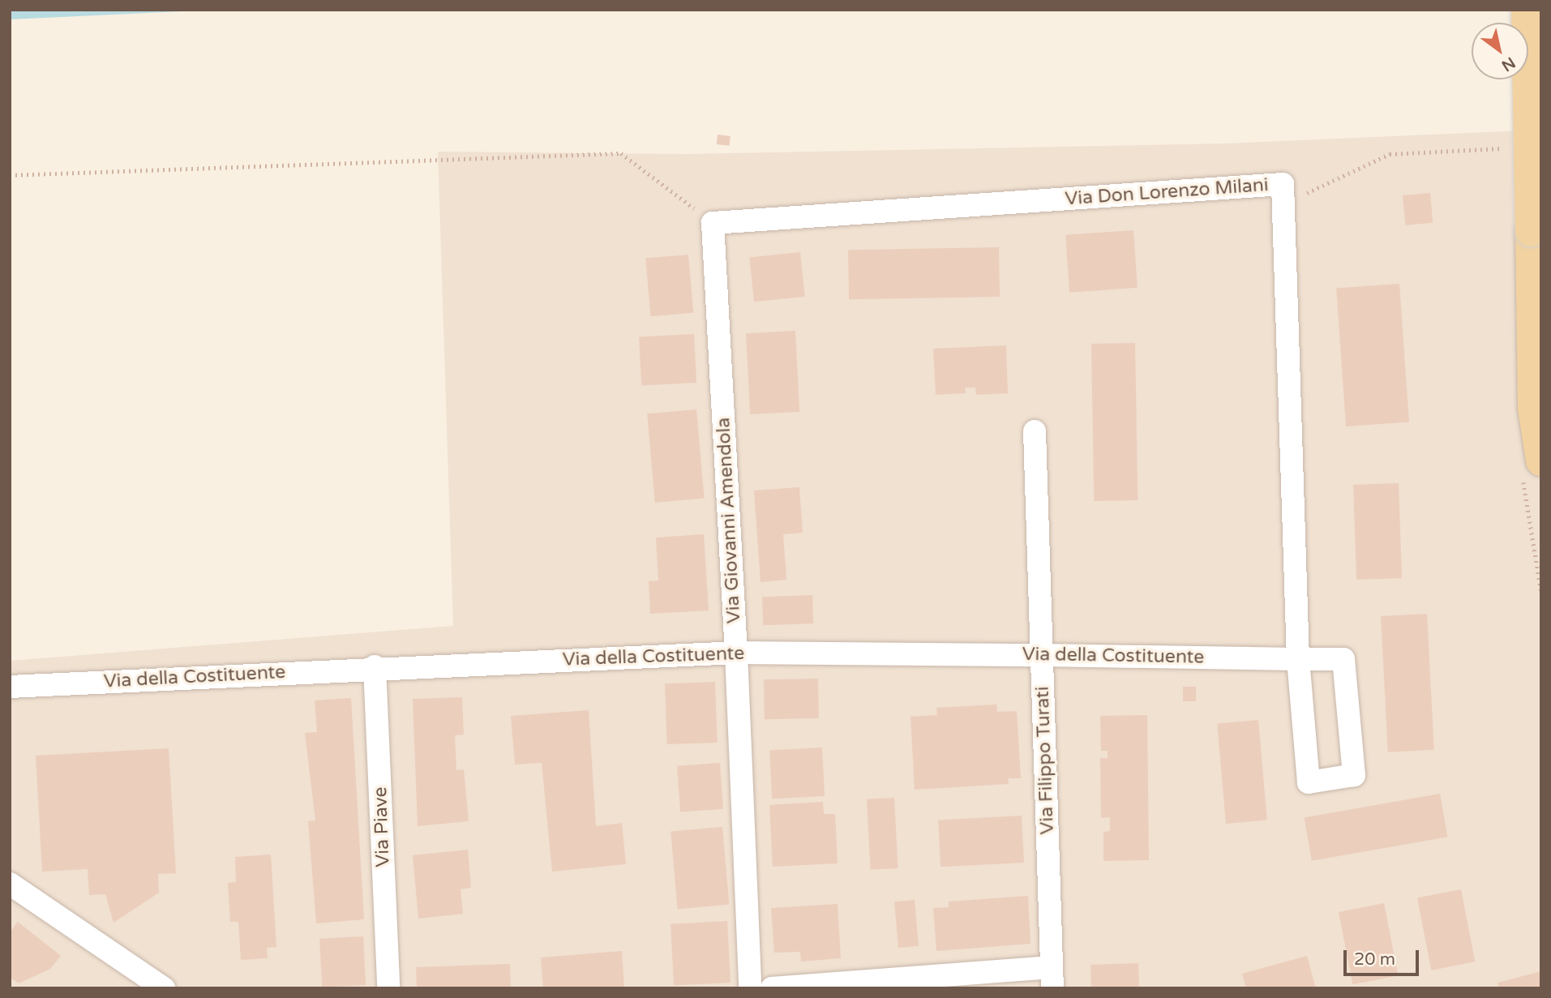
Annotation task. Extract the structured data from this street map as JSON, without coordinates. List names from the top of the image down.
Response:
{
  "streets": {
    "street": [
      "Via Don Lorenzo Milani",
      "Via Giovanni Amendola",
      "Via della Costituente",
      "Via Filippo Turati",
      "Via Piave"
    ]
  },
  "crossings": [
    ["Via Don Lorenzo Milani", "Via Giovanni Amendola"],
    ["Via Don Lorenzo Milani", "Via della Costituente"],
    ["Via Giovanni Amendola", "Via della Costituente"],
    ["Via della Costituente", "Via Filippo Turati"],
    ["Via della Costituente", "Via Piave"]
  ],
  "scale_bar": "20 m",
  "north": "bottom right"
}
